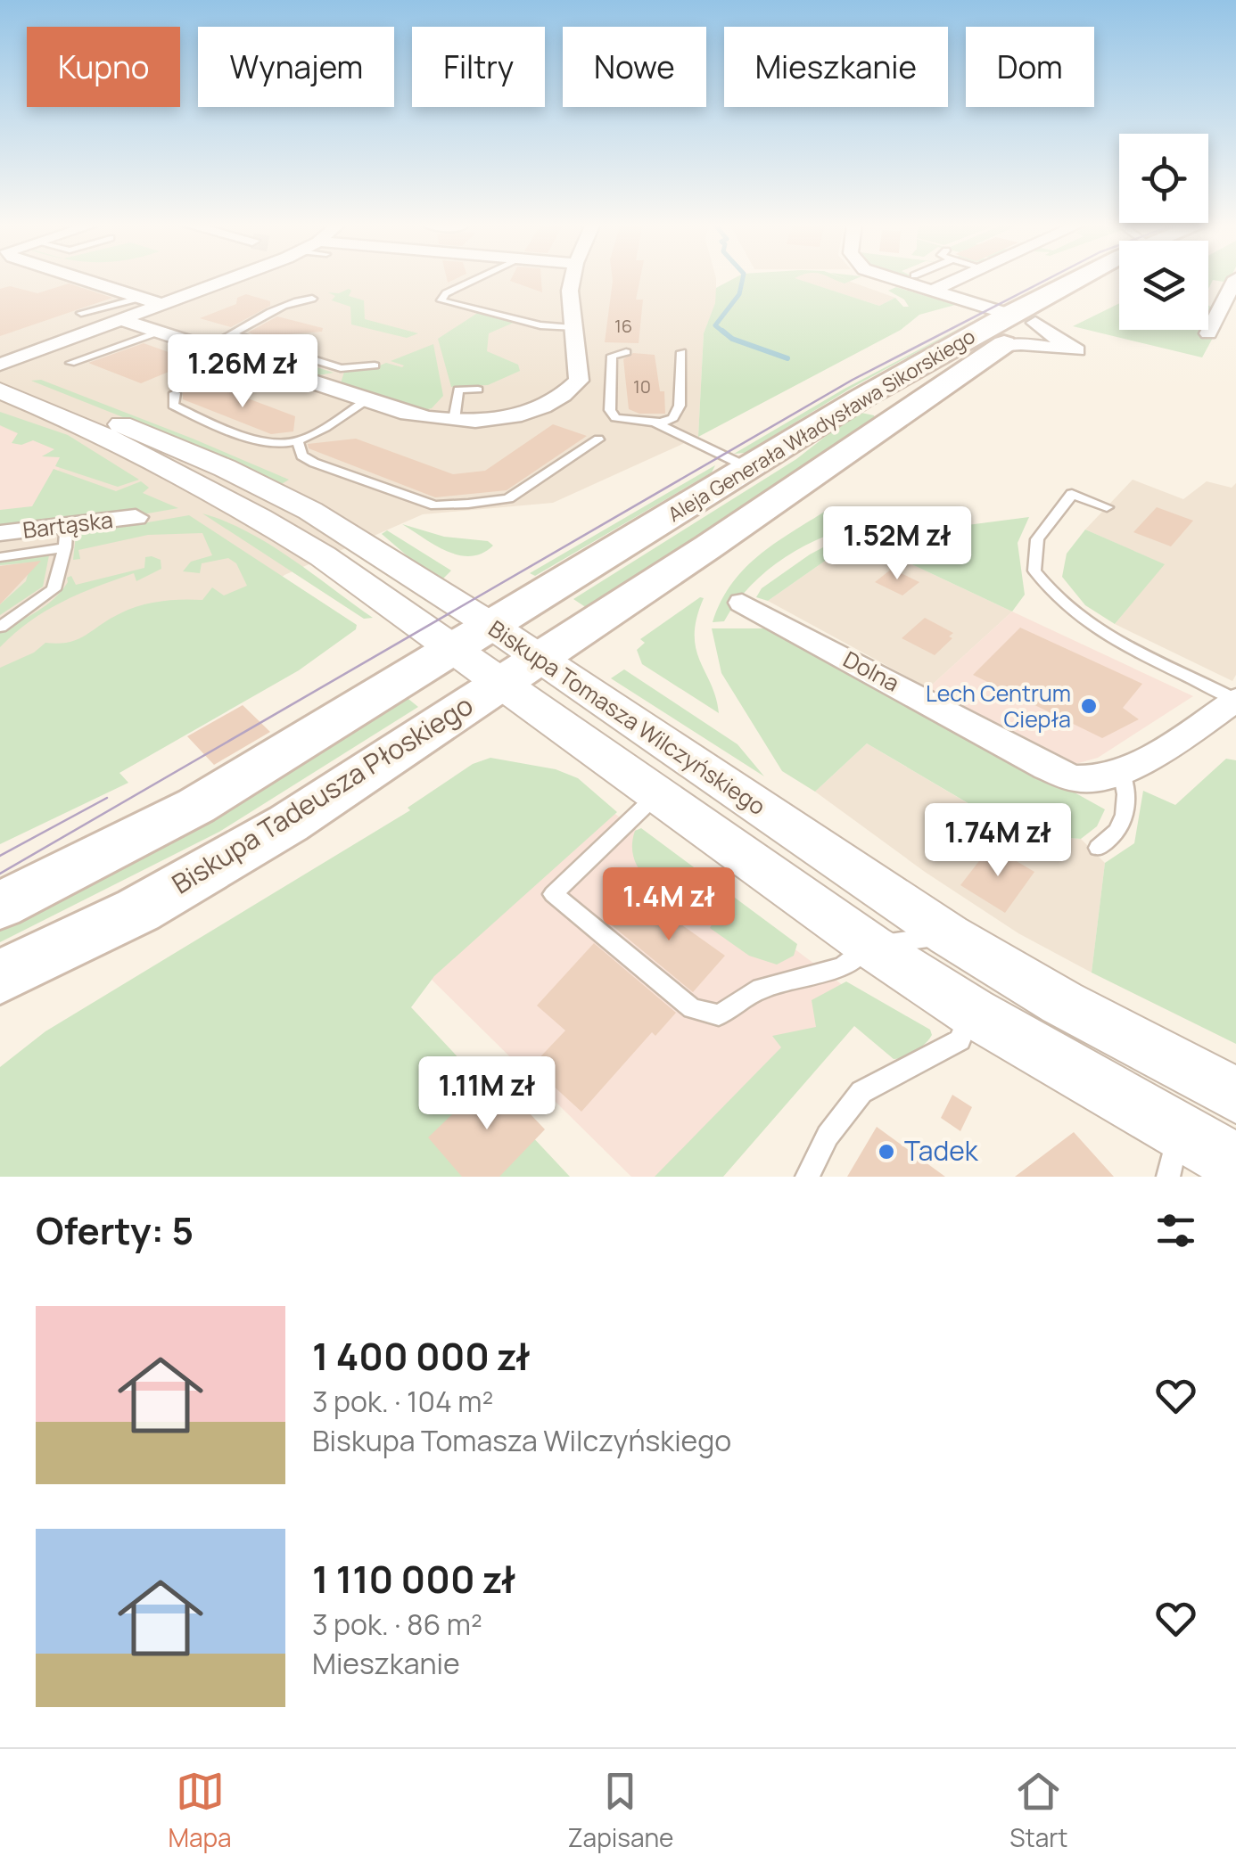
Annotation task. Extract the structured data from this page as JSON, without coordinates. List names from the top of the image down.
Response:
{
  "streets": {
    "main road": ["Aleja Generała Władysława Sikorskiego", "Biskupa Tadeusza Płoskiego"],
    "street": ["Bartąska", "Dolna", "Biskupa Tomasza Wilczyńskiego"]
  },
  "crossings": [
    ["Aleja Generała Władysława Sikorskiego", "Biskupa Tomasza Wilczyńskiego"],
    ["Aleja Generała Władysława Sikorskiego", "Biskupa Tadeusza Płoskiego"],
    ["Biskupa Tomasza Wilczyńskiego", "Biskupa Tadeusza Płoskiego"]
  ],
  "places": ["Lech Centrum Ciepła", "Tadek"],
  "house_numbers": ["16", "10"],
  "page": {
    "chip": [
      "Kupno",
      "Wynajem",
      "Filtry",
      "Nowe",
      "Mieszkanie",
      "Dom"
    ],
    "price": [
      "1.26M zł",
      "1.52M zł",
      "1.74M zł",
      "1.4M zł",
      "1.11M zł"
    ],
    "heading": "Oferty: 5",
    "list": [
      {
        "name": "1 400 000 zł",
        "note": "3 pok. · 104 m² · Biskupa Tomasza Wilczyńskiego"
      },
      {
        "name": "1 110 000 zł",
        "note": "3 pok. · 86 m² · Mieszkanie"
      }
    ],
    "tabs": ["Mapa", "Zapisane", "Start"]
  }
}
